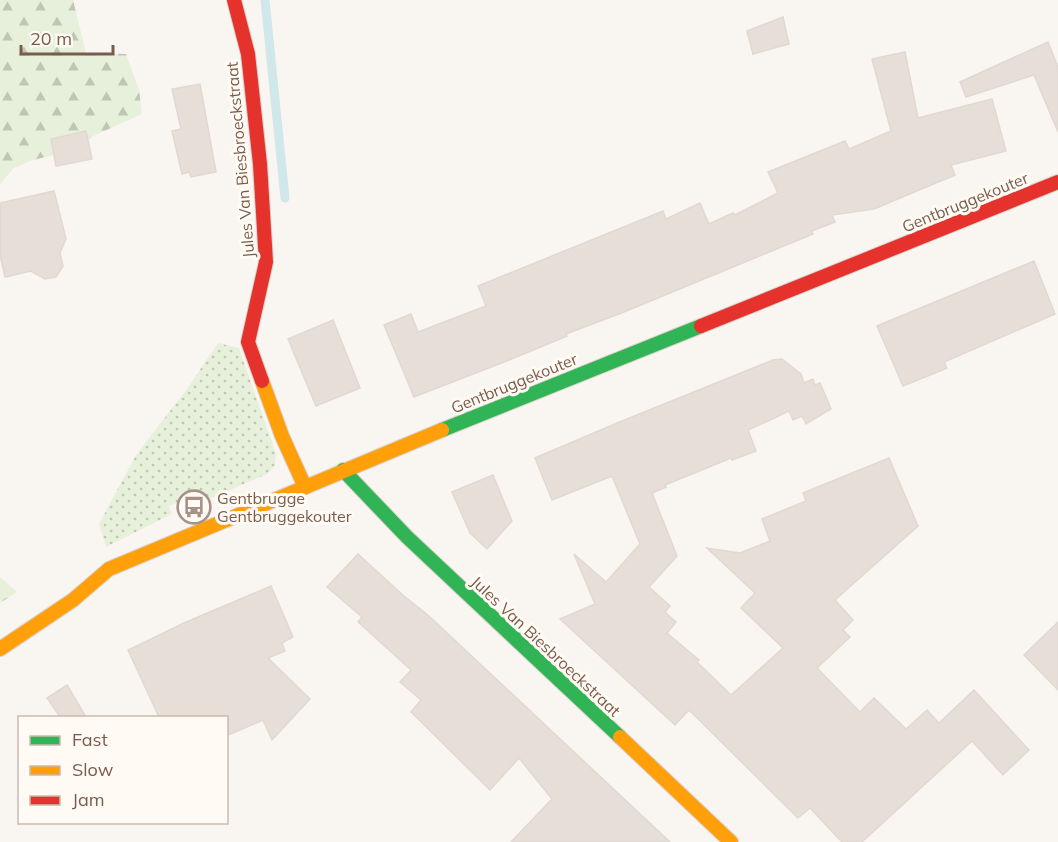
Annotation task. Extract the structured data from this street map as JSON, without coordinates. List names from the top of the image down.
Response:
{
  "streets": {
    "street": ["Jules Van Biesbroeckstraat", "Gentbruggekouter"]
  },
  "crossings": [
    ["Jules Van Biesbroeckstraat", "Gentbruggekouter"]
  ],
  "places": {
    "bus stop": ["Gentbrugge Gentbruggekouter"]
  },
  "legend": ["Fast", "Slow", "Jam"],
  "scale_bar": "20 m"
}
